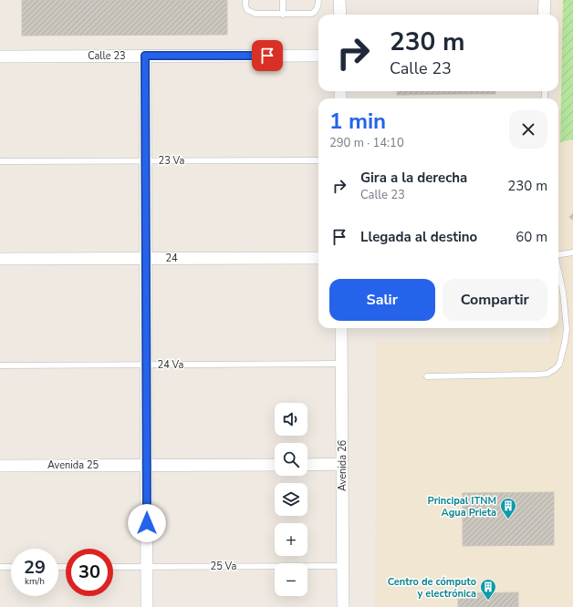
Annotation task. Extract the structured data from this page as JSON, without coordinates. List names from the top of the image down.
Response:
{
  "streets": {
    "street": [
      "Calle 23",
      "24",
      "Avenida 25",
      "Avenida 26"
    ],
    "lane": ["23 Va", "24 Va", "25 Va"]
  },
  "crossings": [
    ["24 Va", "Avenida 26"],
    ["Avenida 26", "25 Va"]
  ],
  "places": {
    "building": ["Principal ITNM Agua Prieta", "Centro de cómputo y electrónica"]
  },
  "page": {
    "turn": ["230 m", "Calle 23"],
    "heading": ["1 min", "290 m · 14:10"],
    "list": [
      {
        "name": "Gira a la derecha",
        "note": "Calle 23",
        "value": "230 m"
      },
      {
        "name": "Llegada al destino",
        "value": "60 m"
      }
    ],
    "buttons": ["Salir", "Compartir"],
    "map_buttons": ["+", "−"],
    "speed": "29 km/h",
    "limit": "30"
  }
}
